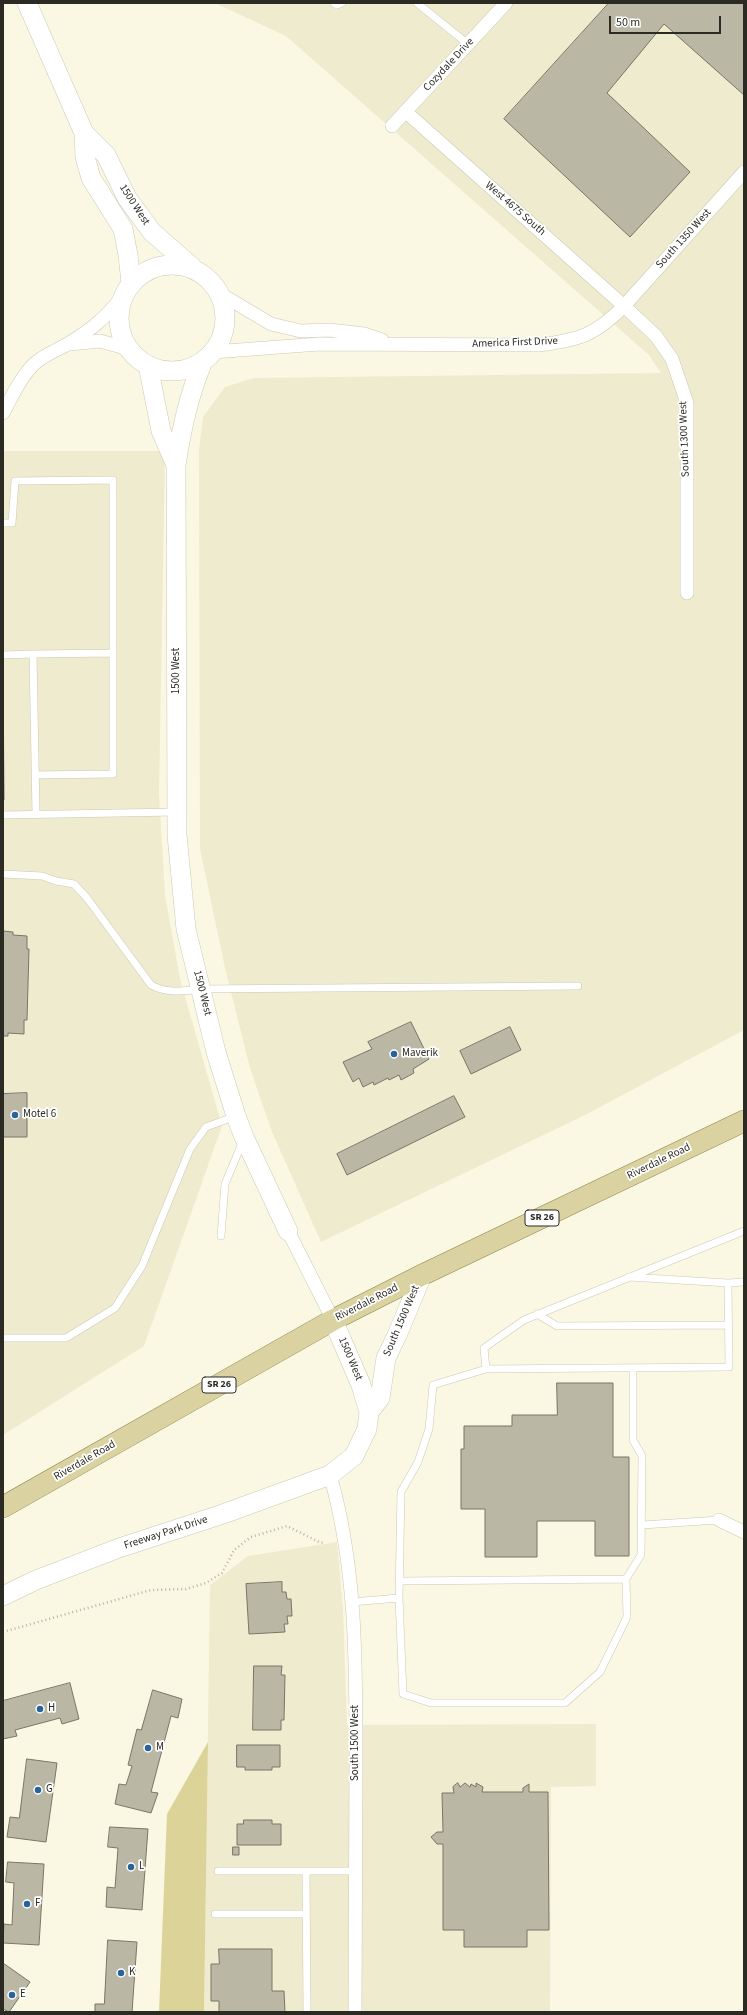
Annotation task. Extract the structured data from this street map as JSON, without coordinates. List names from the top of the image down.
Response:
{
  "streets": {
    "main road": ["Riverdale Road", "SR 26"],
    "street": [
      "Cozydale Drive",
      "1500 West",
      "West 4675 South",
      "South 1350 West",
      "America First Drive",
      "South 1300 West",
      "South 1500 West",
      "Freeway Park Drive"
    ]
  },
  "crossings": [
    ["Cozydale Drive", "West 4675 South"],
    ["1500 West", "America First Drive"],
    ["1500 West", "Riverdale Road"],
    ["1500 West", "South 1500 West"],
    ["1500 West", "Freeway Park Drive"],
    ["West 4675 South", "South 1350 West"],
    ["West 4675 South", "America First Drive"],
    ["West 4675 South", "South 1300 West"],
    ["South 1350 West", "America First Drive"],
    ["South 1350 West", "South 1300 West"],
    ["America First Drive", "South 1300 West"],
    ["Riverdale Road", "South 1500 West"],
    ["South 1500 West", "Freeway Park Drive"]
  ],
  "places": [
    "Maverik",
    "Motel 6",
    "H",
    "M",
    "G",
    "L",
    "F",
    "K",
    "E"
  ],
  "scale_bar": "50 m"
}
